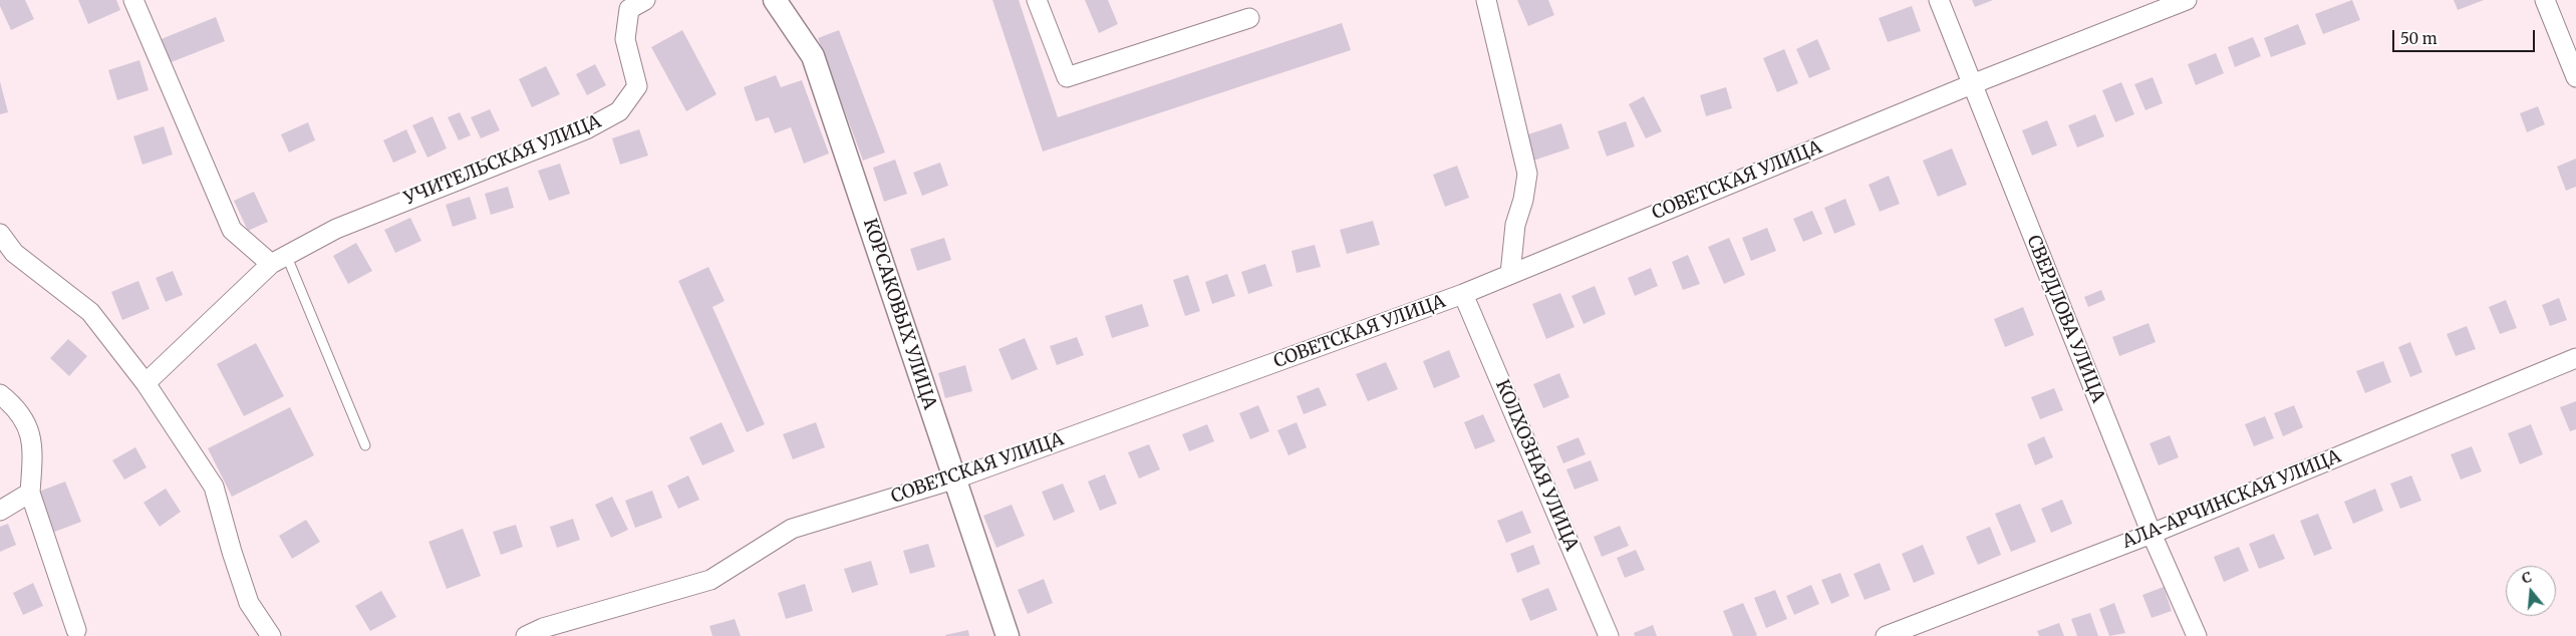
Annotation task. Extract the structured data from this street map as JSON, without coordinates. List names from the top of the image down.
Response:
{
  "streets": {
    "street": [
      "УЧИТЕЛЬСКАЯ УЛИЦА",
      "СОВЕТСКАЯ УЛИЦА",
      "КОРСАКОВЫХ УЛИЦА",
      "СВЕРДЛОВА УЛИЦА",
      "КОЛХОЗНАЯ УЛИЦА",
      "АЛА-АРЧИНСКАЯ УЛИЦА"
    ]
  },
  "crossings": [
    ["СОВЕТСКАЯ УЛИЦА", "КОРСАКОВЫХ УЛИЦА"],
    ["СОВЕТСКАЯ УЛИЦА", "СВЕРДЛОВА УЛИЦА"],
    ["СОВЕТСКАЯ УЛИЦА", "КОЛХОЗНАЯ УЛИЦА"],
    ["СВЕРДЛОВА УЛИЦА", "АЛА-АРЧИНСКАЯ УЛИЦА"]
  ],
  "scale_bar": "50 m",
  "north": "top"
}
